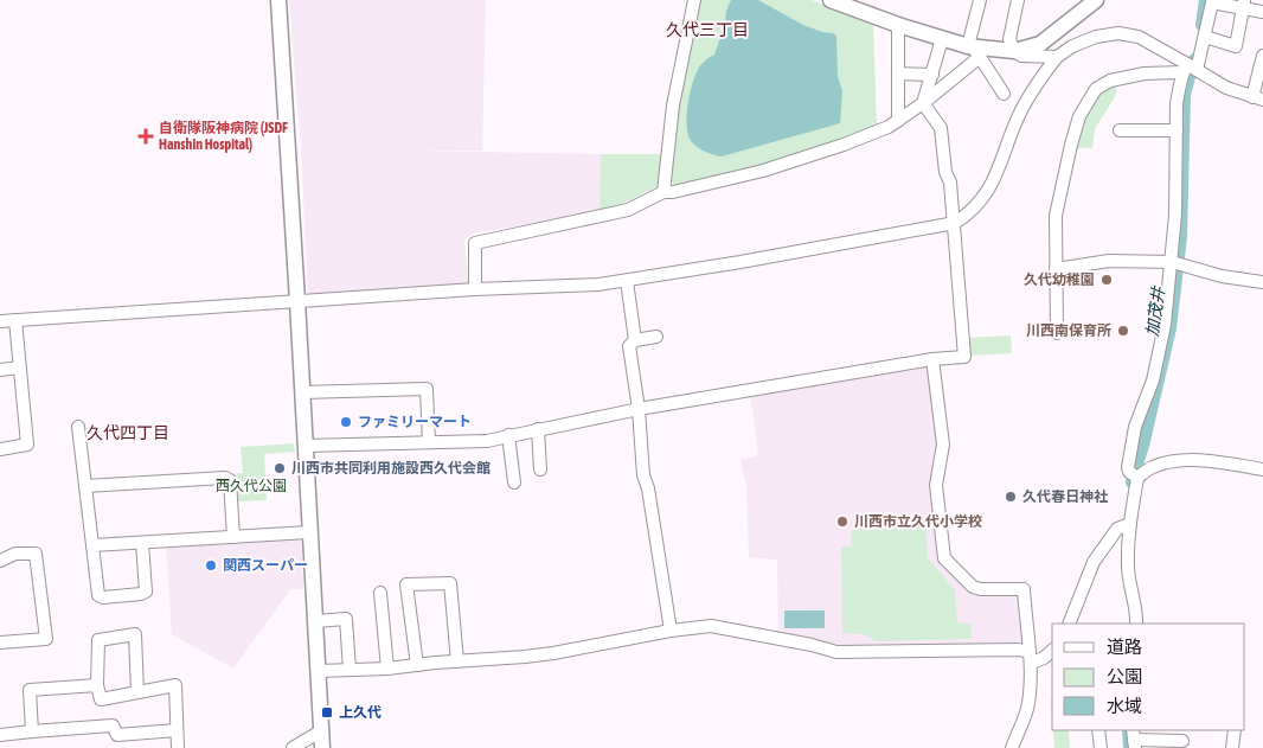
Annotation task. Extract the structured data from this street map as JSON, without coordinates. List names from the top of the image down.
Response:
{
  "districts": ["久代三丁目", "久代四丁目"],
  "water": ["加茂井"],
  "parks": ["西久代公園"],
  "places": {
    "health": ["自衛隊阪神病院 (JSDF Hanshin Hospital)"],
    "other": [
      "久代幼稚園",
      "川西南保育所",
      "ファミリーマート",
      "川西市共同利用施設西久代会館",
      "久代春日神社",
      "川西市立久代小学校",
      "関西スーパー"
    ],
    "transit": ["上久代"]
  },
  "legend": ["道路", "公園", "水域"]
}
